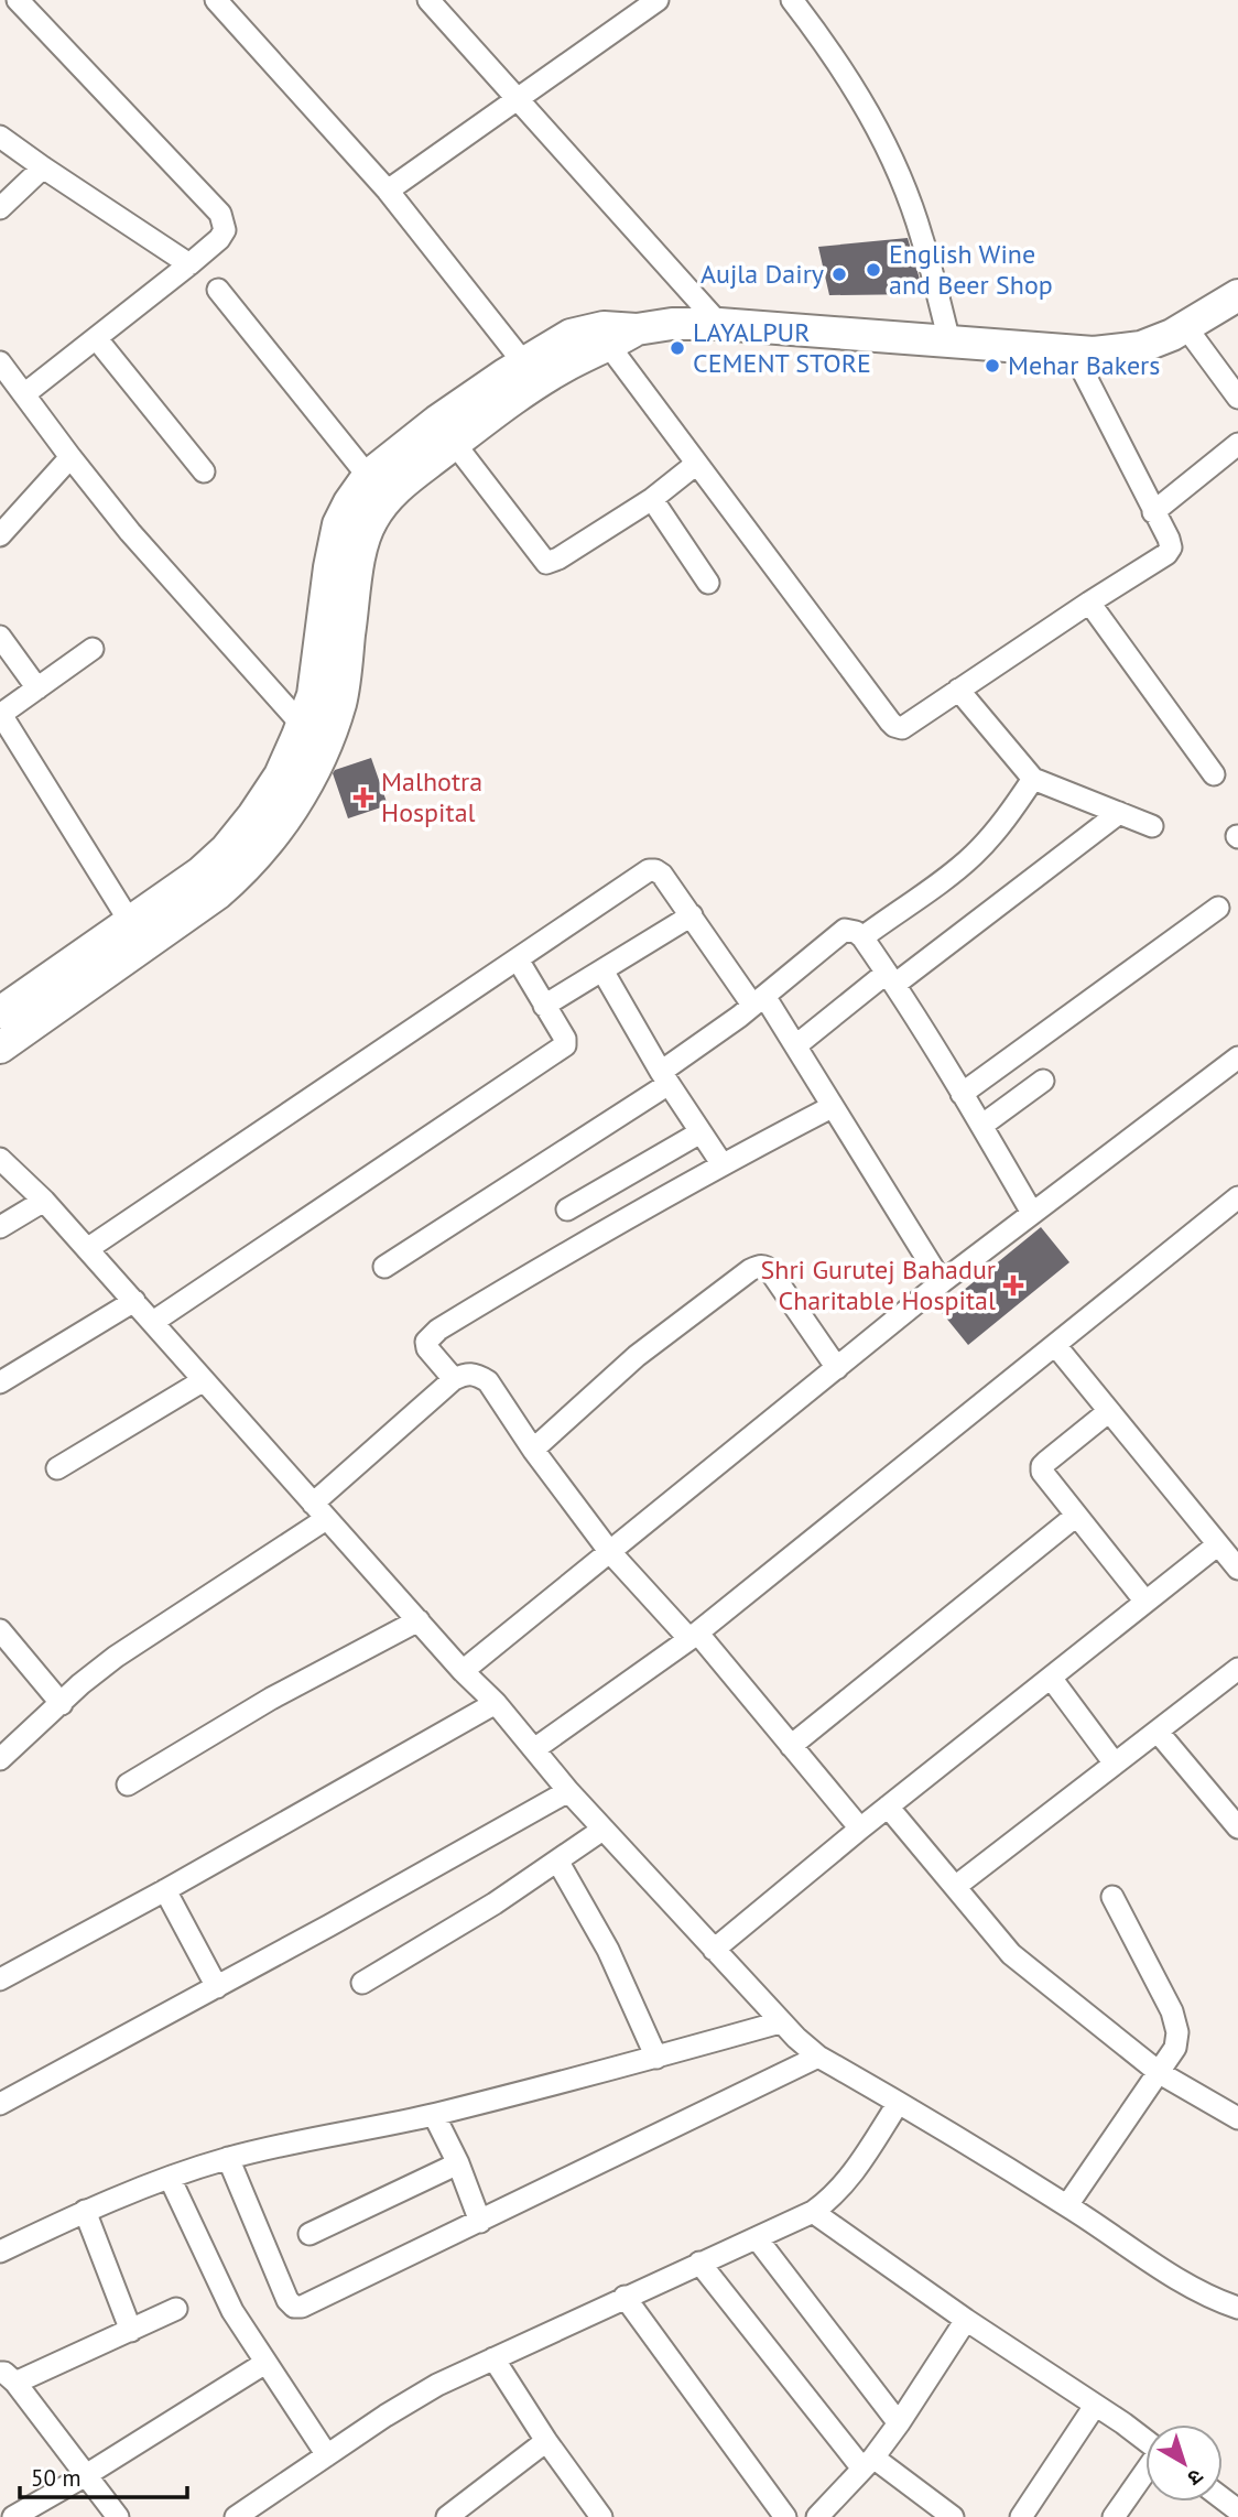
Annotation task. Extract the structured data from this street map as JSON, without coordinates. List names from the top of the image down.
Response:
{
  "places": {
    "other": [
      "English Wine and Beer Shop",
      "Aujla Dairy",
      "LAYALPUR CEMENT STORE",
      "Mehar Bakers"
    ],
    "health": ["Malhotra Hospital", "Shri Gurutej Bahadur Charitable Hospital"]
  },
  "scale_bar": "50 m",
  "north": "bottom right"
}
